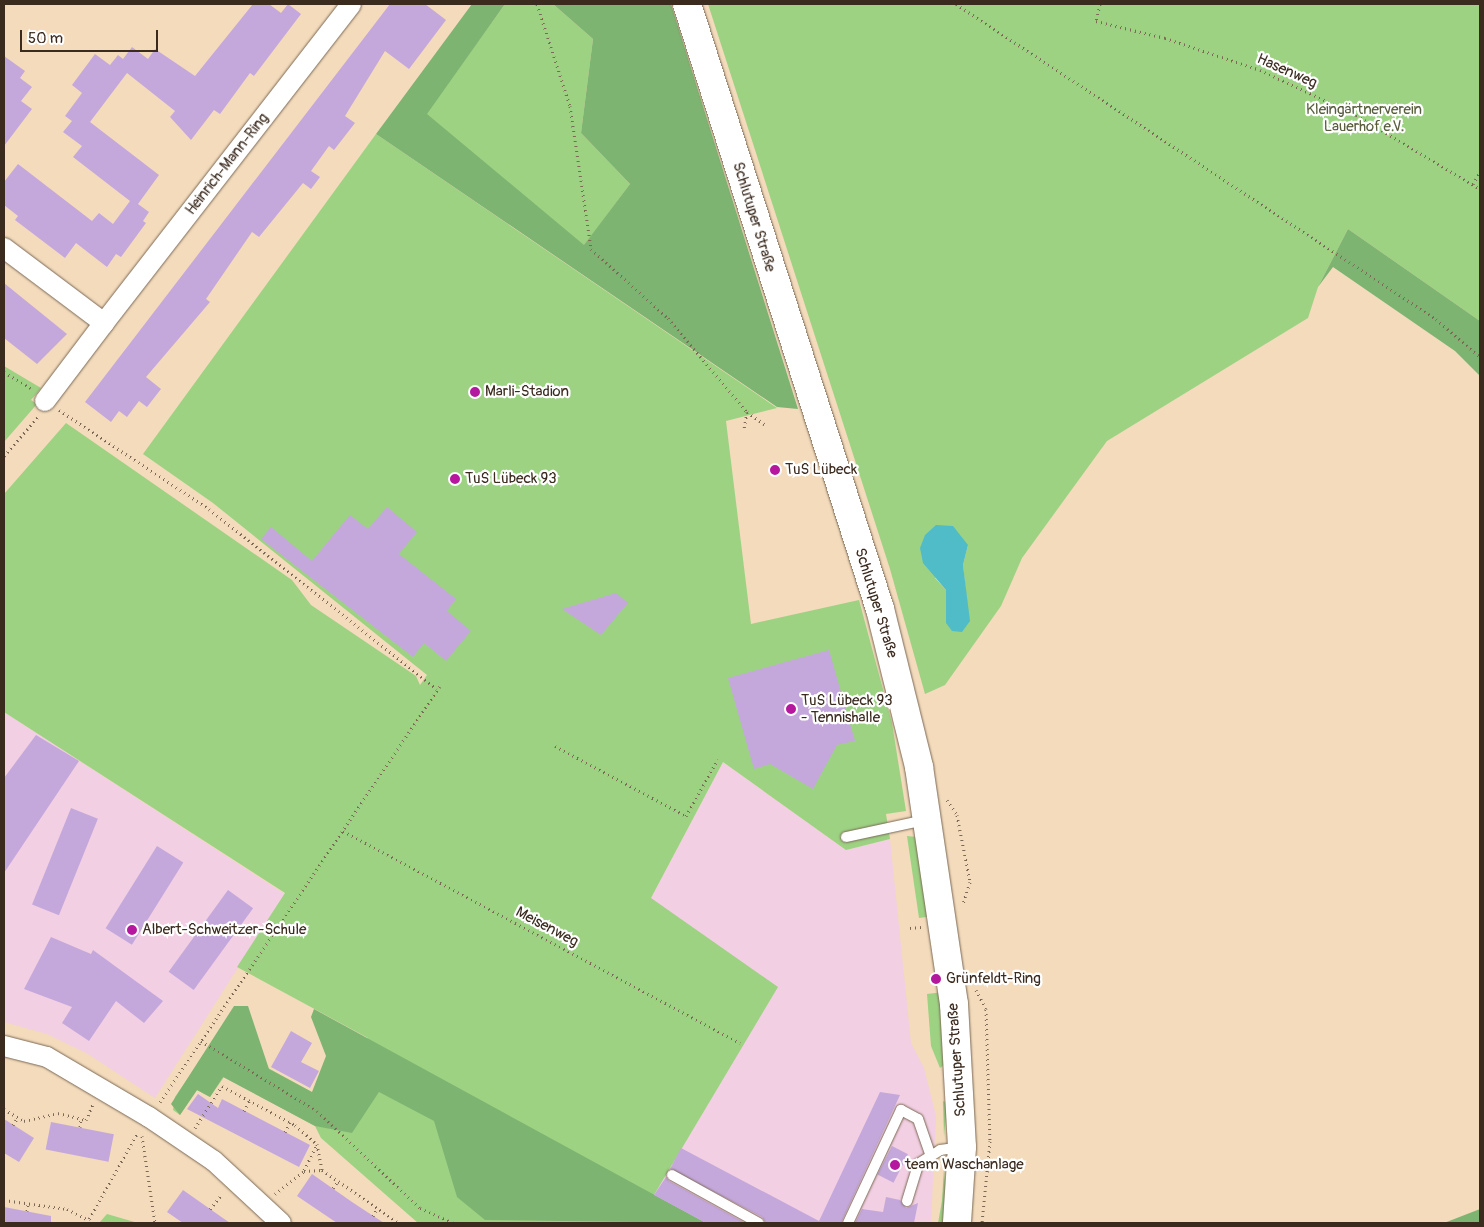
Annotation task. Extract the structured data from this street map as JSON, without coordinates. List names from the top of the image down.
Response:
{
  "streets": {
    "main road": ["Schlutuper Straße"],
    "street": ["Heinrich-Mann-Ring"],
    "path": ["Hasenweg", "Meisenweg"]
  },
  "parks": ["Kleingärtnerverein Lauerhof e.V."],
  "places": [
    "Marli-Stadion",
    "TuS Lübeck",
    "TuS Lübeck 93",
    "TuS Lübeck 93 - Tennishalle",
    "Albert-Schweitzer-Schule",
    "Grünfeldt-Ring",
    "team Waschanlage"
  ],
  "scale_bar": "50 m"
}
